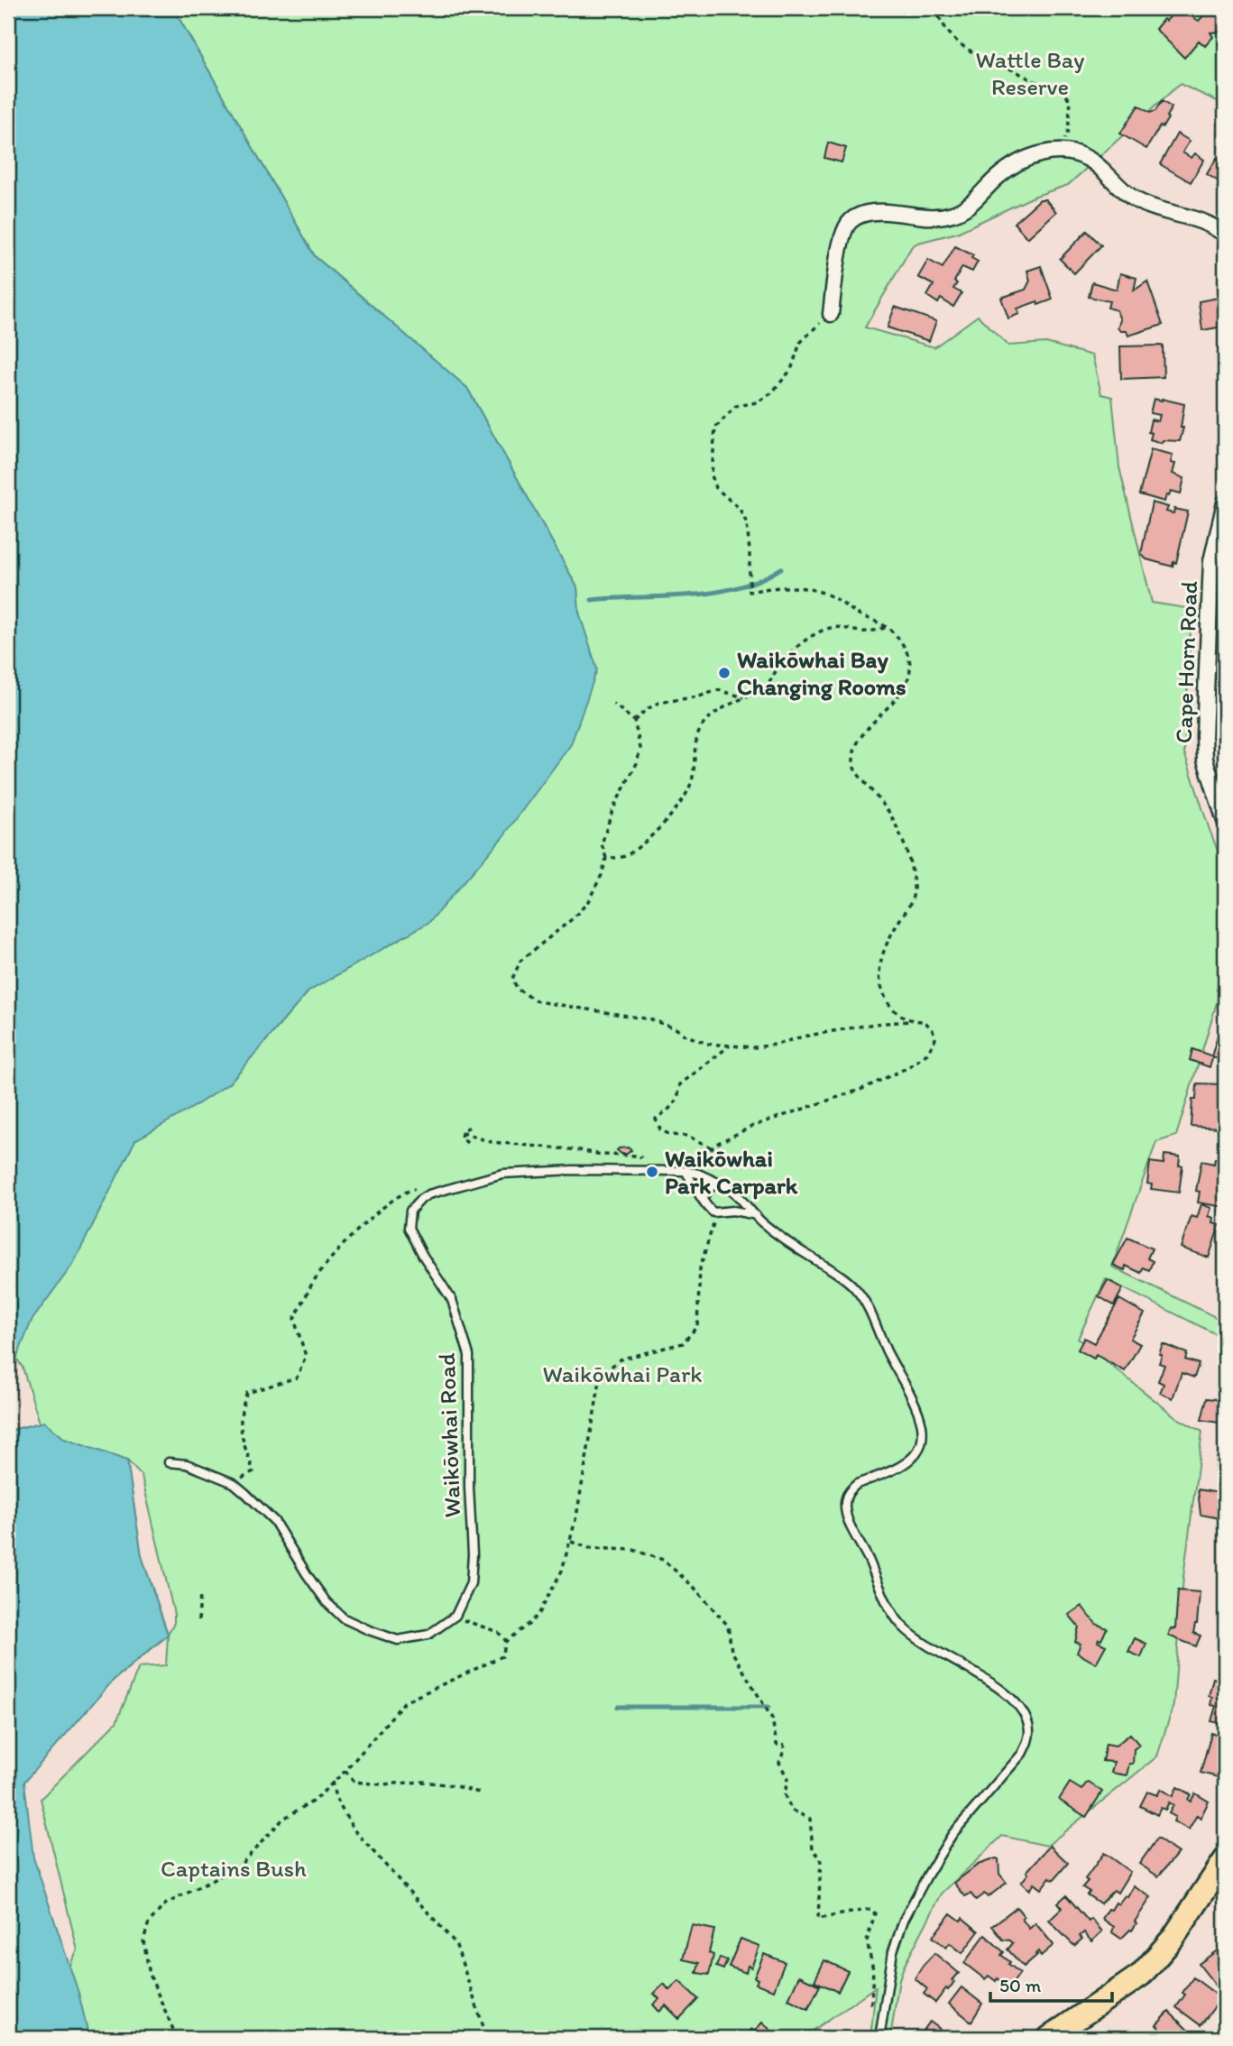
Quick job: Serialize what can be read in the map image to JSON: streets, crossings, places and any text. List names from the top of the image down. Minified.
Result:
{"streets":{"street":["Cape Horn Road"],"lane":["Waikōwhai Road"]},"parks":["Wattle Bay Reserve","Waikōwhai Park","Captains Bush"],"places":["Waikōwhai Bay Changing Rooms","Waikōwhai Park Carpark"],"scale_bar":"50 m"}
